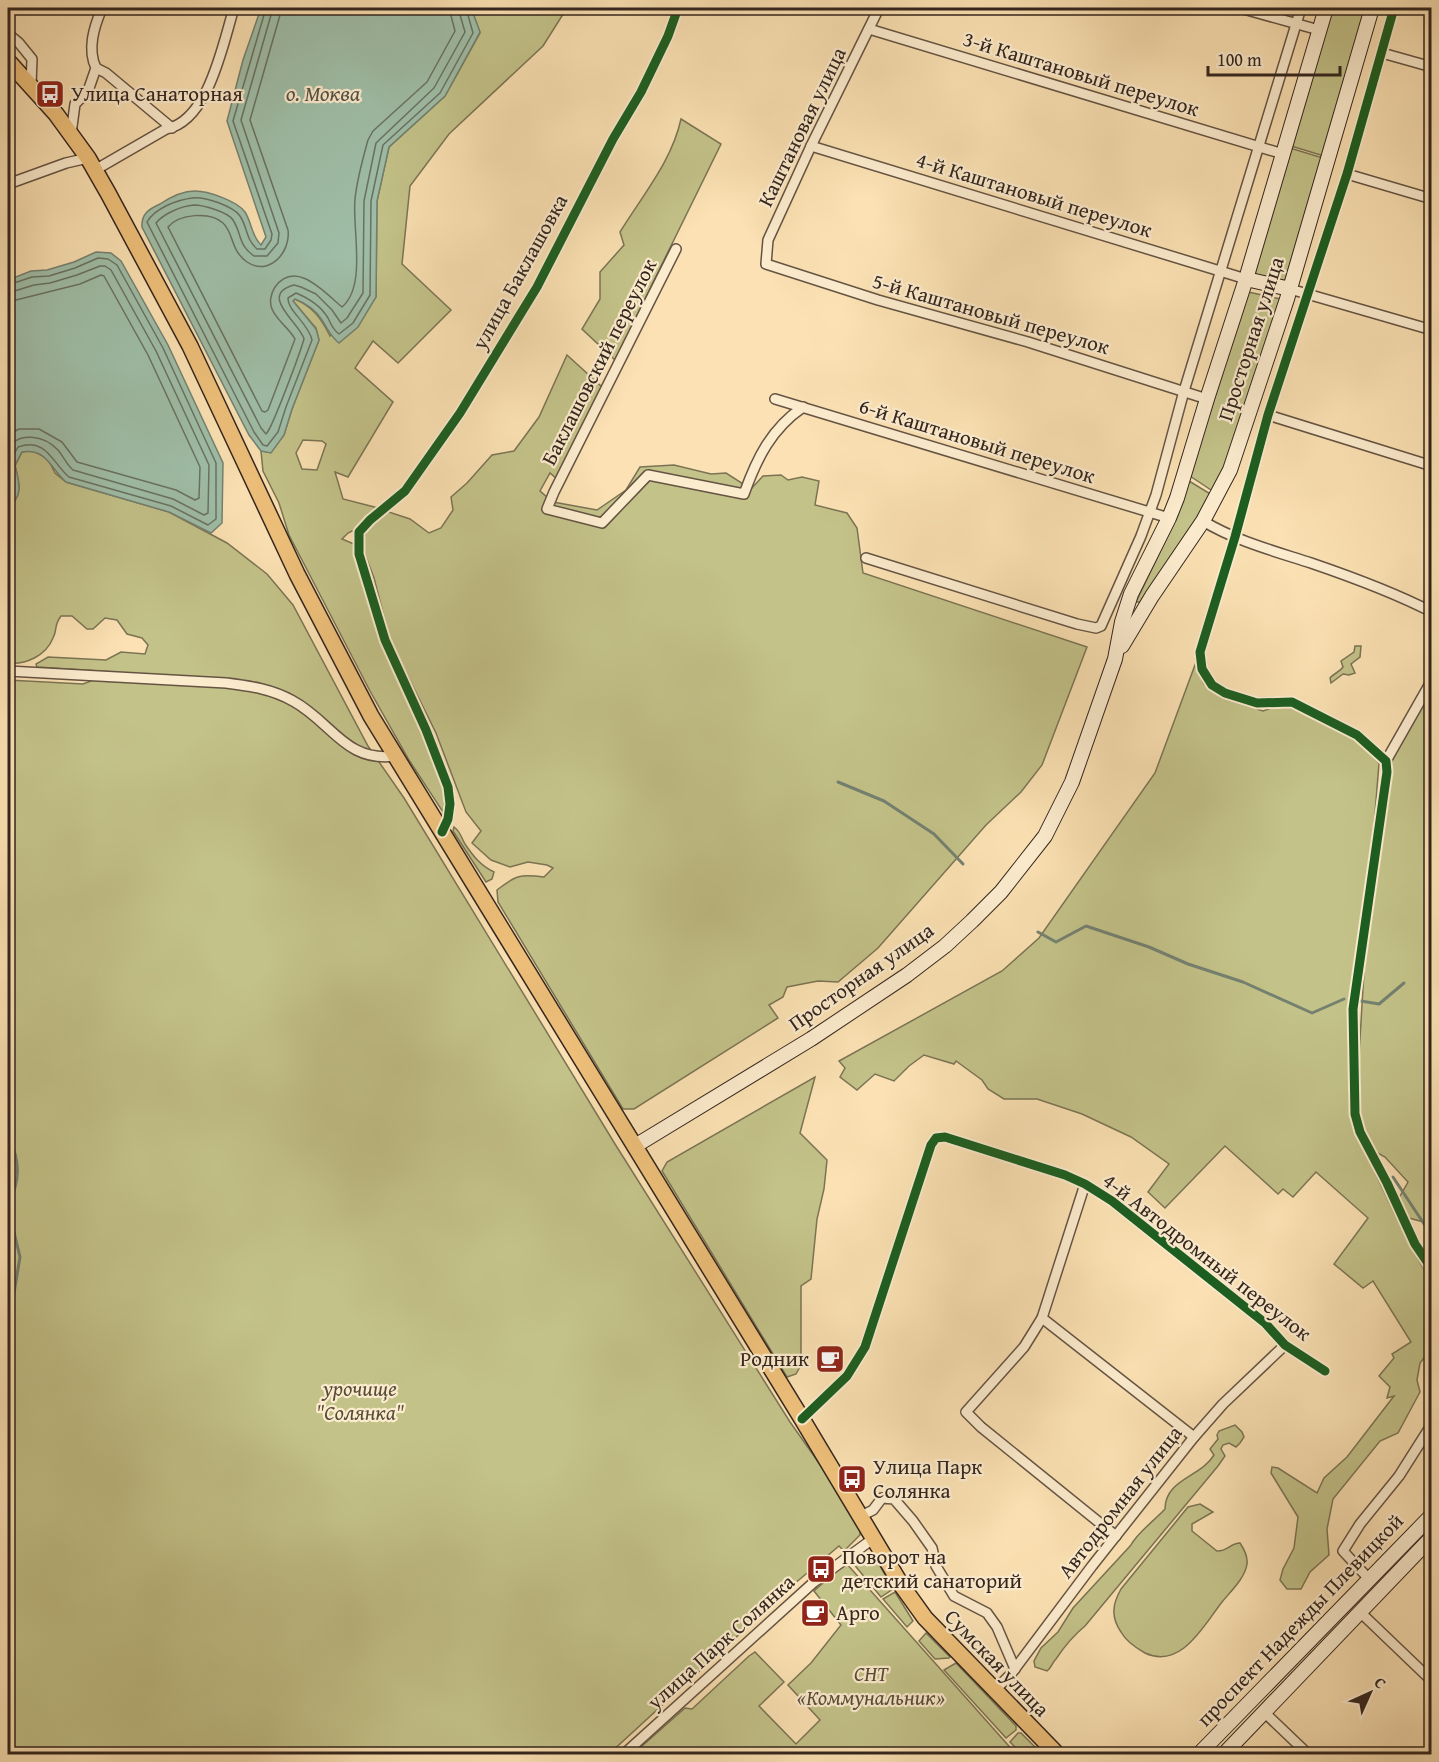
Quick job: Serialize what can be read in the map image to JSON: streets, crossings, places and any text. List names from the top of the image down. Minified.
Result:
{"streets":{"main road":["Просторная улица","проспект Надежды Плевицкой","Сумская улица"],"street":["3-й Каштановый переулок","Каштановая улица","4-й Каштановый переулок","улица Баклашовка","5-й Каштановый переулок","Баклашовский переулок","6-й Каштановый переулок","4-й Автодромный переулок","Автодромная улица","улица Парк Солянка"]},"crossings":[["3-й Каштановый переулок","Каштановая улица"],["3-й Каштановый переулок","Просторная улица"],["Каштановая улица","4-й Каштановый переулок"],["Каштановая улица","5-й Каштановый переулок"],["4-й Каштановый переулок","Просторная улица"],["улица Баклашовка","Сумская улица"],["5-й Каштановый переулок","Просторная улица"],["Просторная улица","6-й Каштановый переулок"],["Просторная улица","Сумская улица"],["Баклашовский переулок","6-й Каштановый переулок"],["4-й Автодромный переулок","Автодромная улица"],["4-й Автодромный переулок","Сумская улица"],["Автодромная улица","Сумская улица"],["улица Парк Солянка","Сумская улица"]],"water":["о. Моква"],"parks":["урочище \"Солянка\"","СНТ «Коммунальник»"],"places":{"bus stop":["Улица Санаторная","Улица Парк Солянка","Поворот на детский санаторий"],"cafe":["Родник","Арго"]},"scale_bar":"100 m","north":"top right"}
